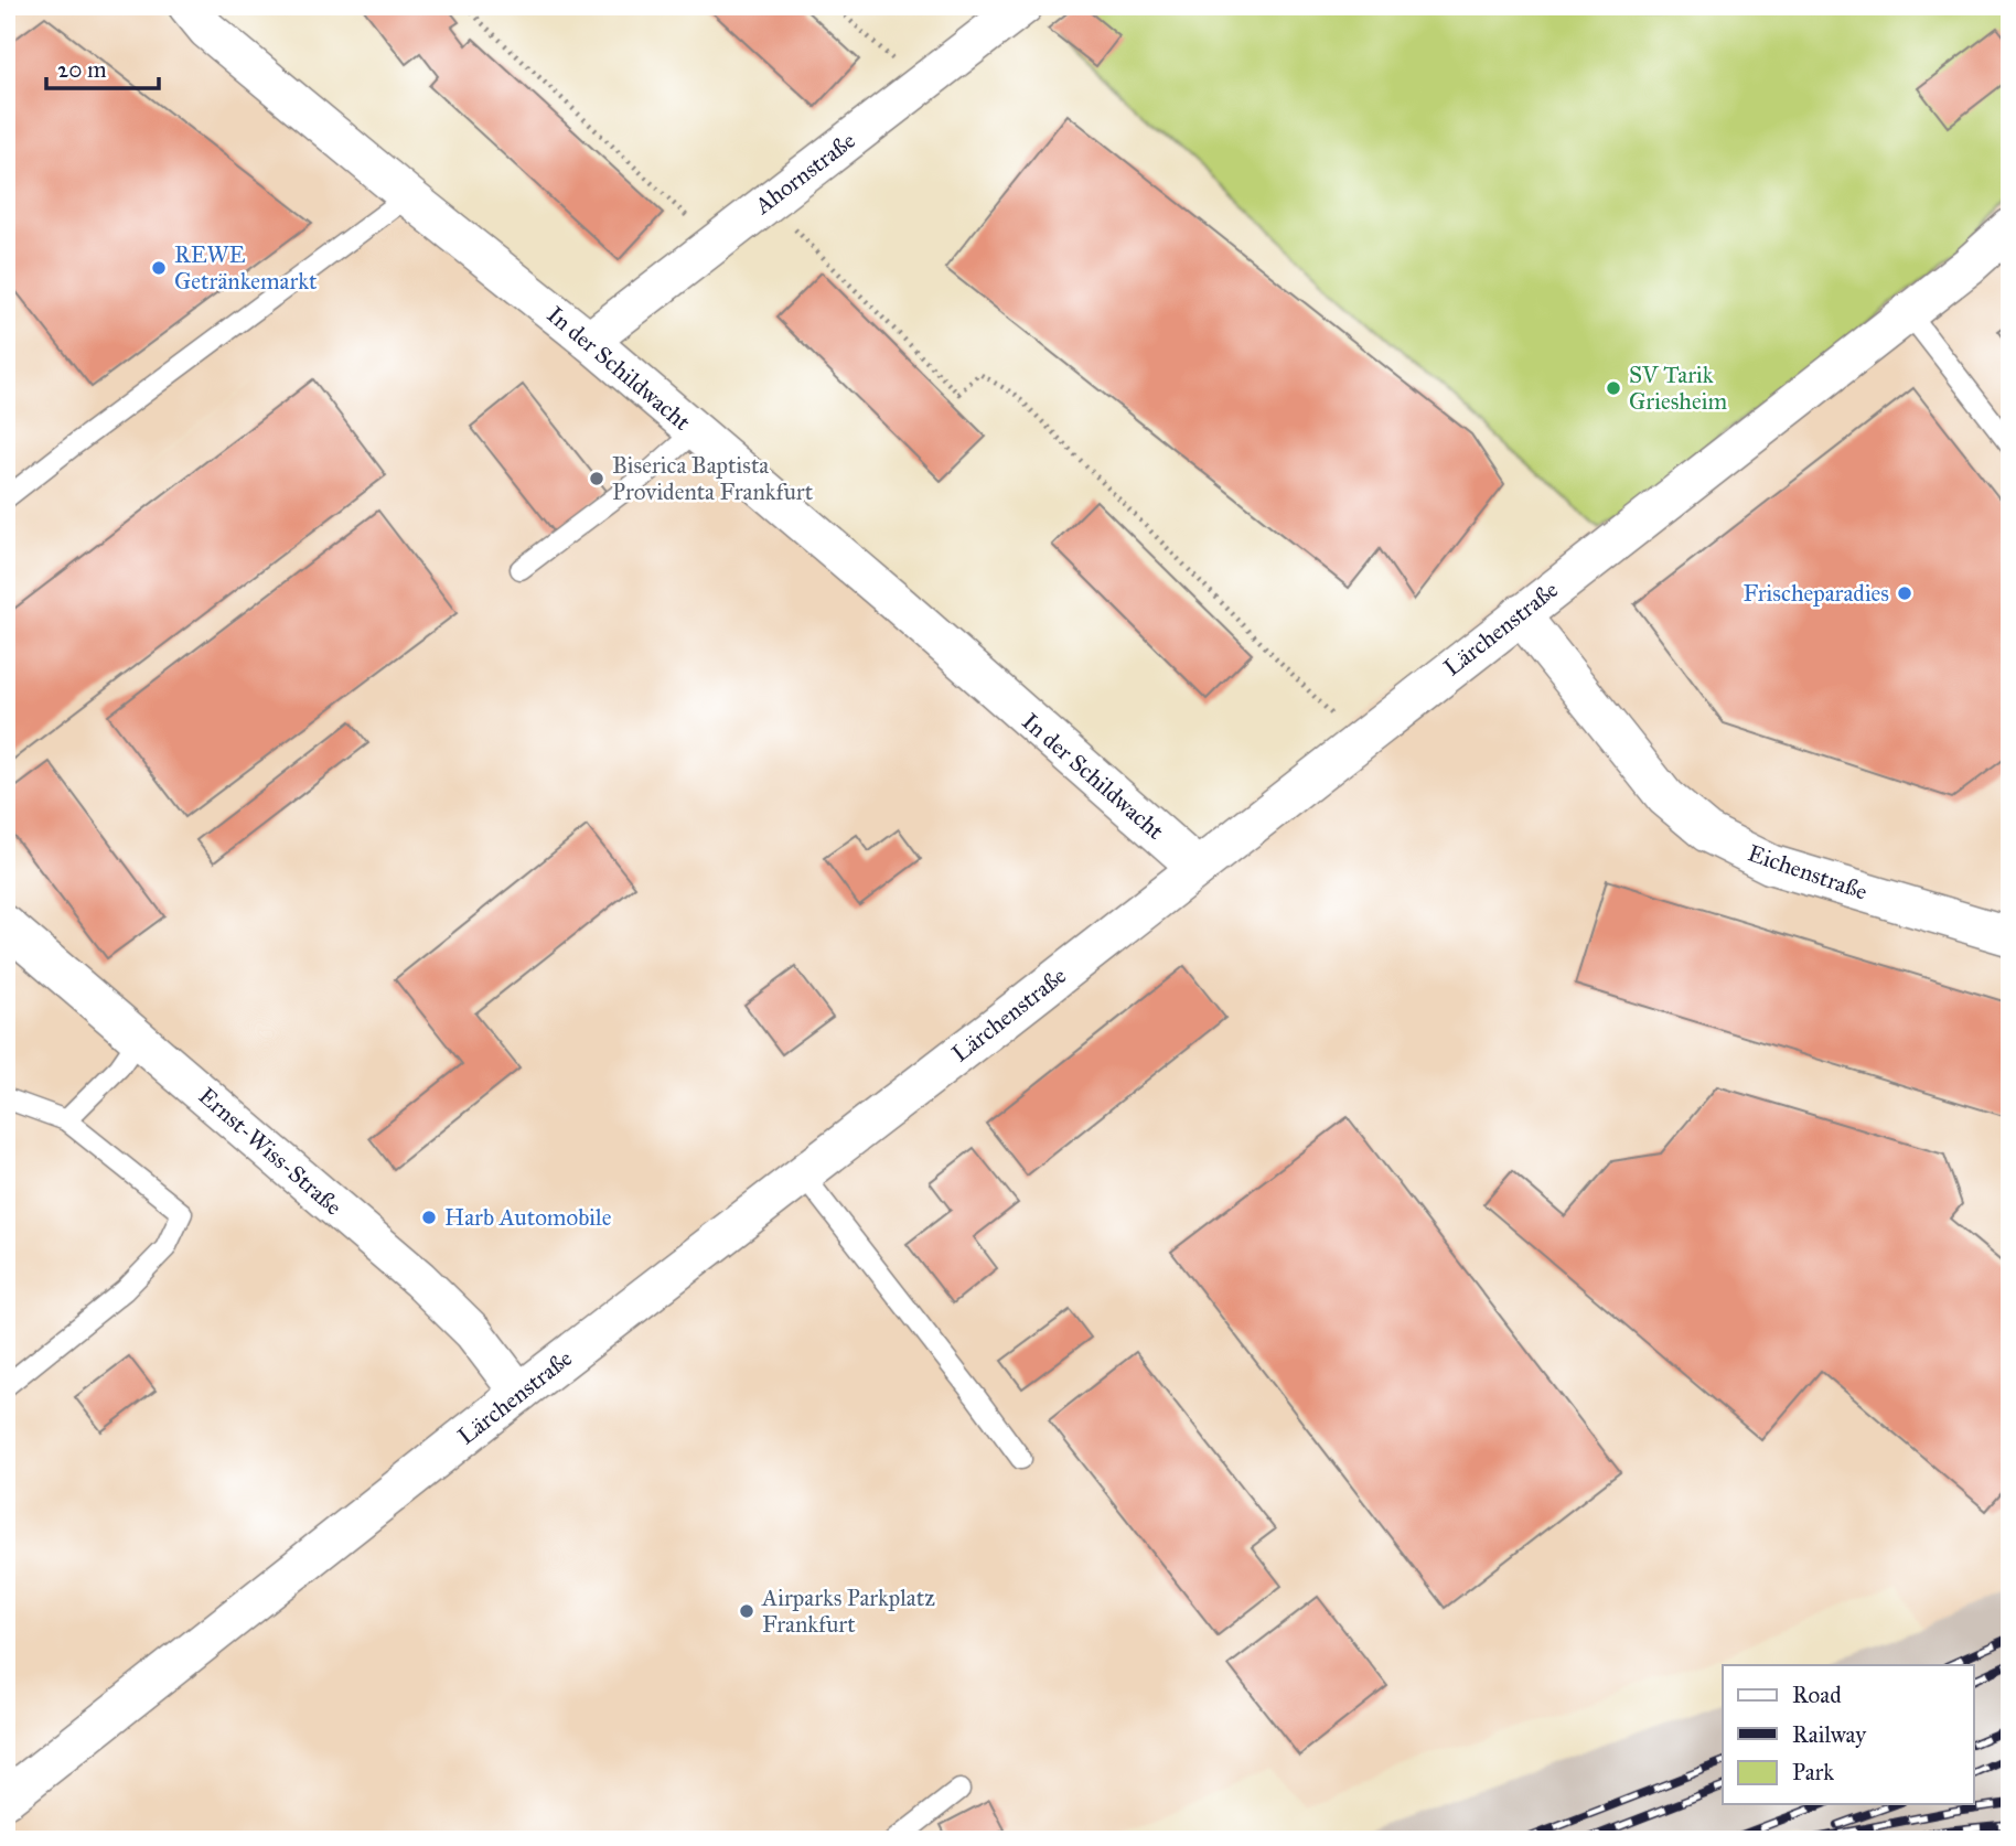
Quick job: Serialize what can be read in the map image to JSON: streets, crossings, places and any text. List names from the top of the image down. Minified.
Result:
{"streets":{"street":["Ahornstraße","In der Schildwacht","Lärchenstraße","Eichenstraße","Ernst-Wiss-Straße"]},"crossings":[["Ahornstraße","In der Schildwacht"],["In der Schildwacht","Lärchenstraße"],["Lärchenstraße","Eichenstraße"],["Lärchenstraße","Ernst-Wiss-Straße"]],"places":["REWE Getränkemarkt","SV Tarik Griesheim","Biserica Baptista Providenta Frankfurt","Frischeparadies","Harb Automobile","Airparks Parkplatz Frankfurt"],"legend":["Road","Railway","Park"],"scale_bar":"20 m"}
